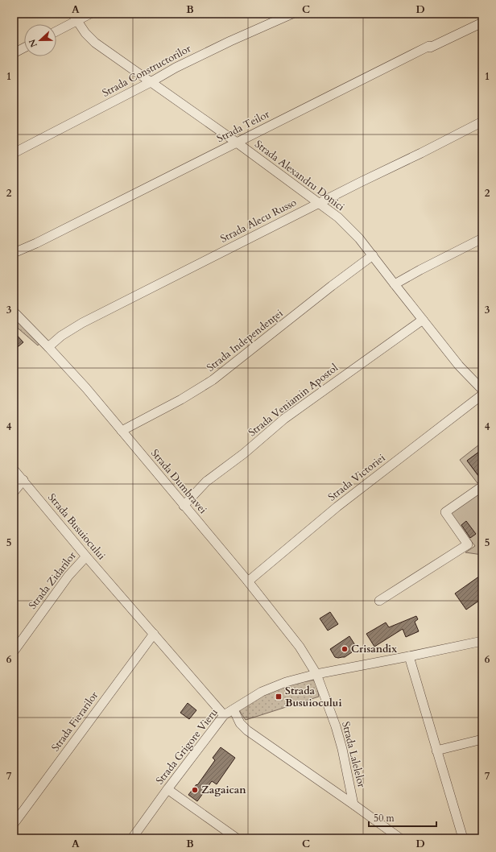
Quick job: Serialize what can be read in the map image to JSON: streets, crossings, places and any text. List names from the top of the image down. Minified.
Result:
{"streets":{"street":["Strada Constructorilor","Strada Teilor","Strada Alexandru Donici","Strada Alecu Russo","Strada Independenţei","Strada Veniamin Apostol","Strada Victoriei","Strada Dumbravei","Strada Busuiocului","Strada Zidarilor","Strada Fierarilor","Strada Grigore Vieru","Strada Lalelelor"]},"crossings":[["Strada Constructorilor","Strada Alexandru Donici"],["Strada Teilor","Strada Alexandru Donici"],["Strada Alexandru Donici","Strada Alecu Russo"],["Strada Alexandru Donici","Strada Independenţei"],["Strada Alexandru Donici","Strada Veniamin Apostol"],["Strada Alecu Russo","Strada Dumbravei"],["Strada Independenţei","Strada Dumbravei"],["Strada Veniamin Apostol","Strada Dumbravei"],["Strada Victoriei","Strada Dumbravei"],["Strada Dumbravei","Strada Grigore Vieru"],["Strada Dumbravei","Strada Lalelelor"],["Strada Busuiocului","Strada Zidarilor"],["Strada Busuiocului","Strada Fierarilor"],["Strada Busuiocului","Strada Grigore Vieru"],["Strada Grigore Vieru","Strada Lalelelor"]],"places":{"other":["Crisandix","Zagaican"],"transit":["Strada Busuiocului"]},"scale_bar":"50 m","north":"left","grid":{"columns":["A","B","C","D"],"rows":["1","2","3","4","5","6","7"]}}
